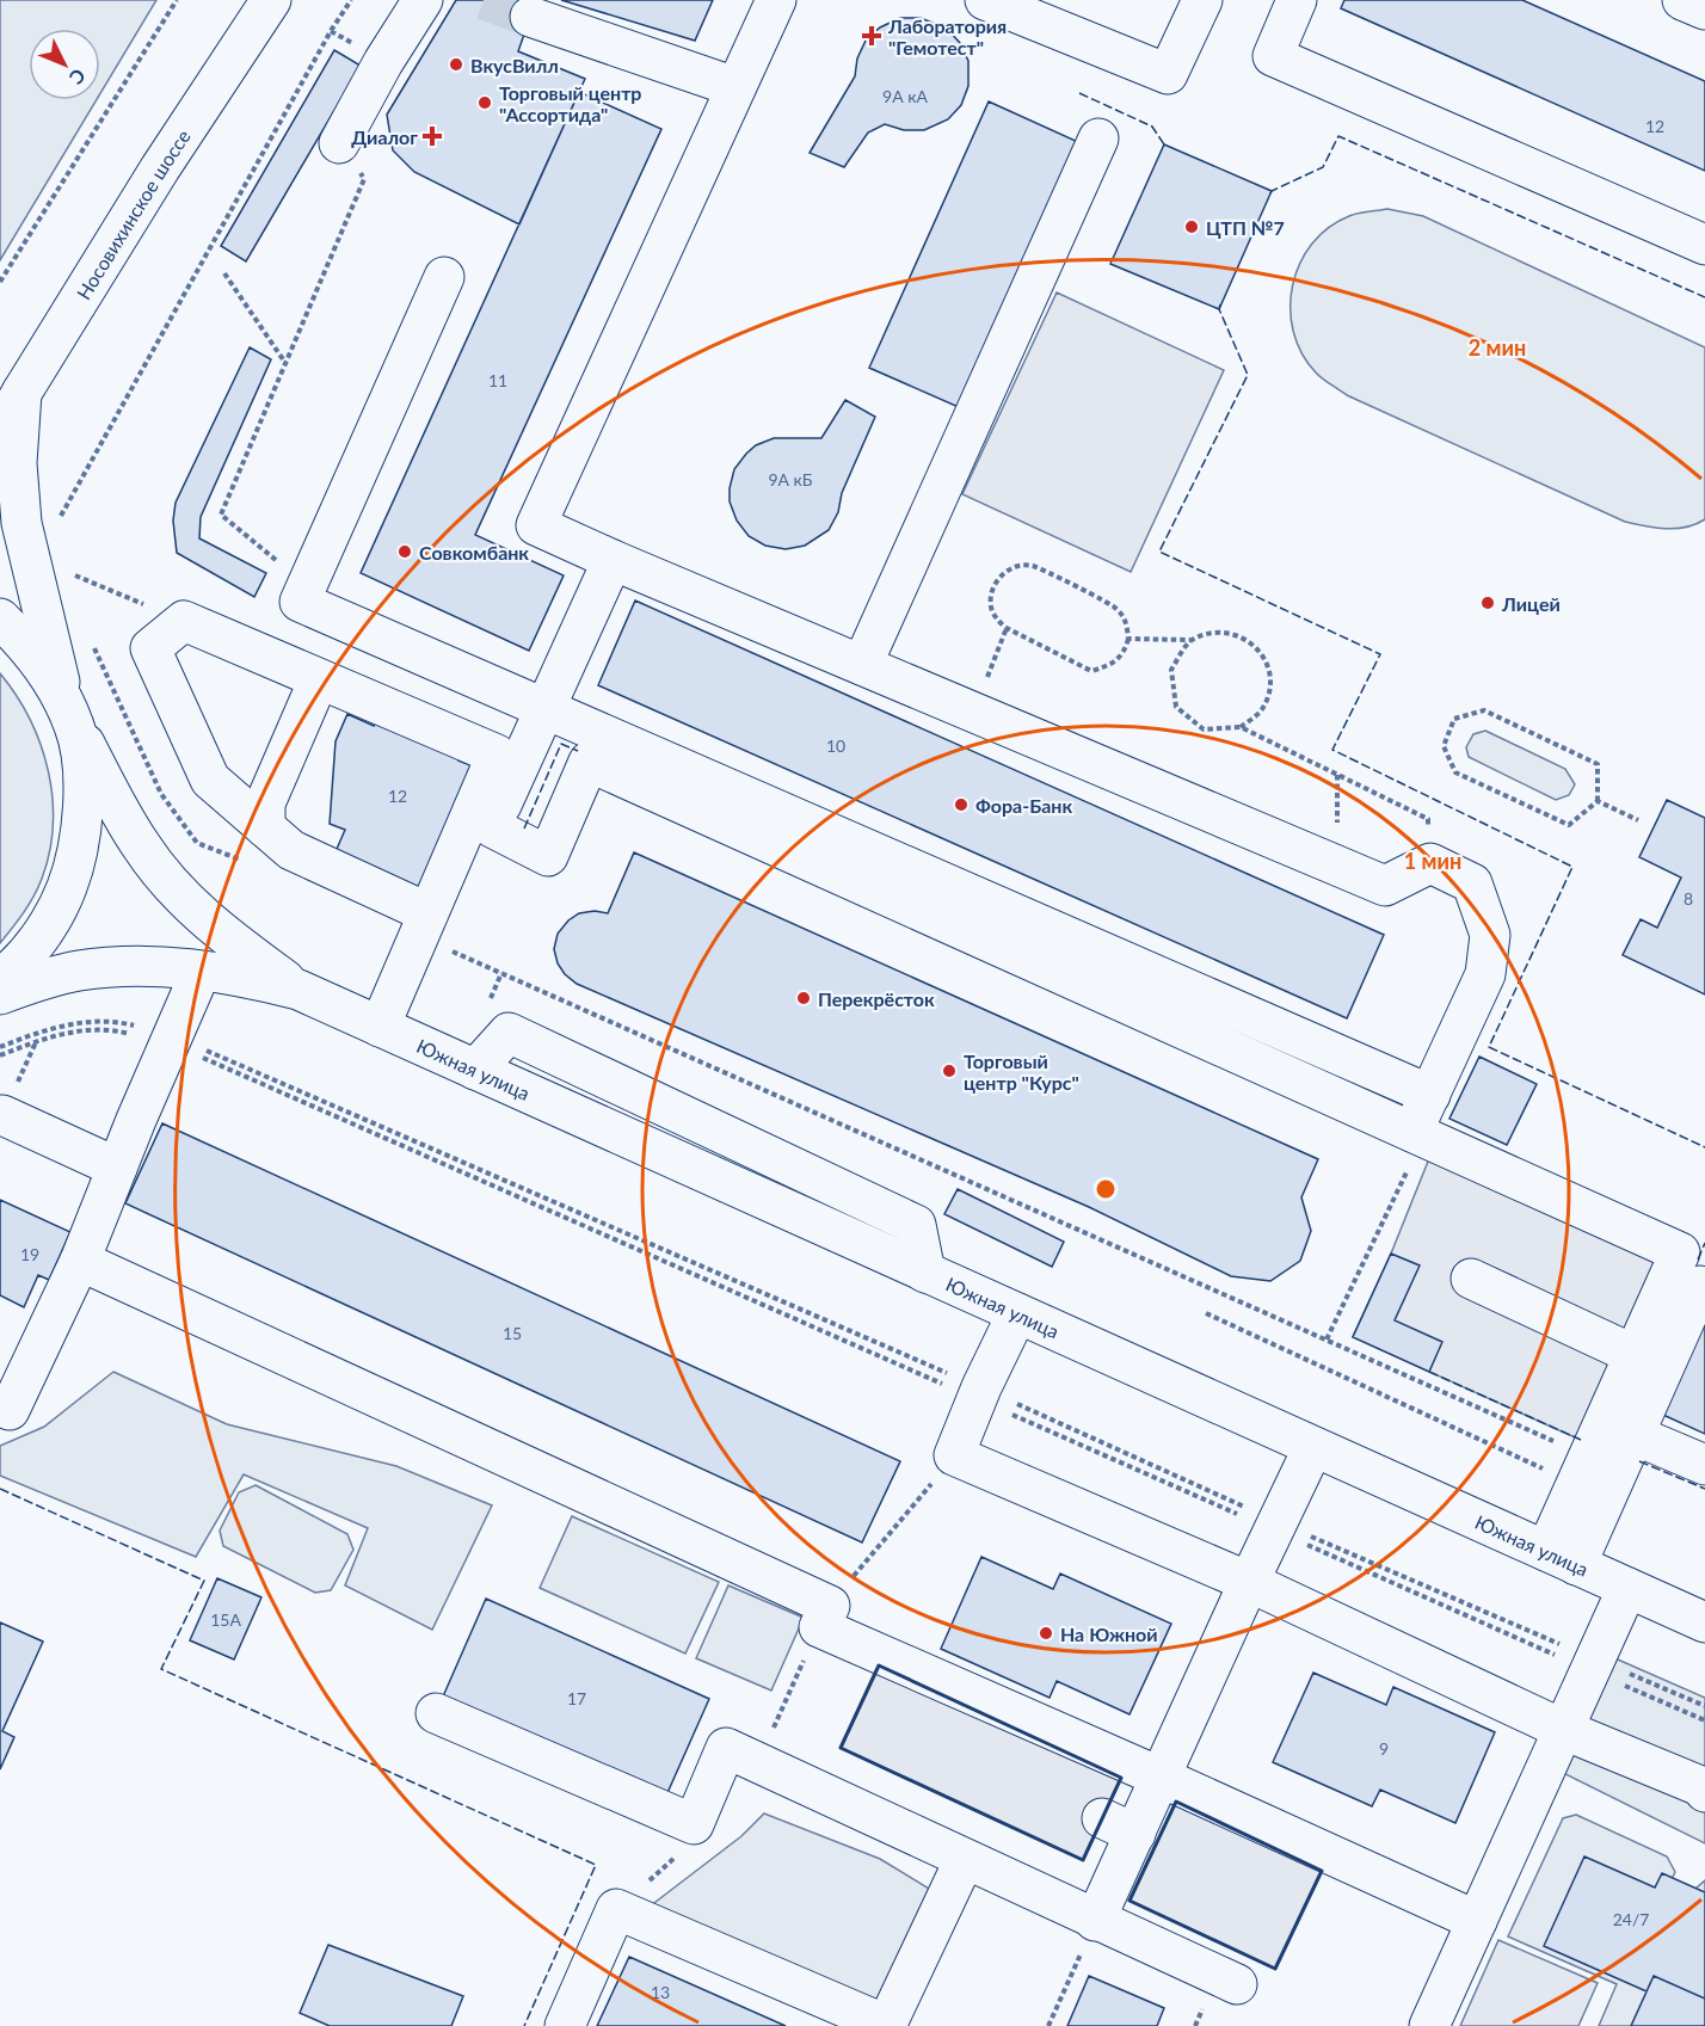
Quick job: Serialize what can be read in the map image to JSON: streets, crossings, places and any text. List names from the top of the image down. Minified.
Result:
{"streets":{"street":["Носовихинское шоссе","Южная улица"]},"places":{"health":["Лаборатория \"Гемотест\"","Диалог"],"other":["ВкусВилл","Торговый центр \"Ассортида\"","ЦТП №7","Совкомбанк","Лицей","Фора-Банк","Перекрёсток","Торговый центр \"Курс\"","На Южной"]},"house_numbers":["9А кА","12","11","9А кБ","10","12","8","19","15","15A","17","9","24/7","13"],"north":"bottom right","rings":["2 мин","1 мин"]}
